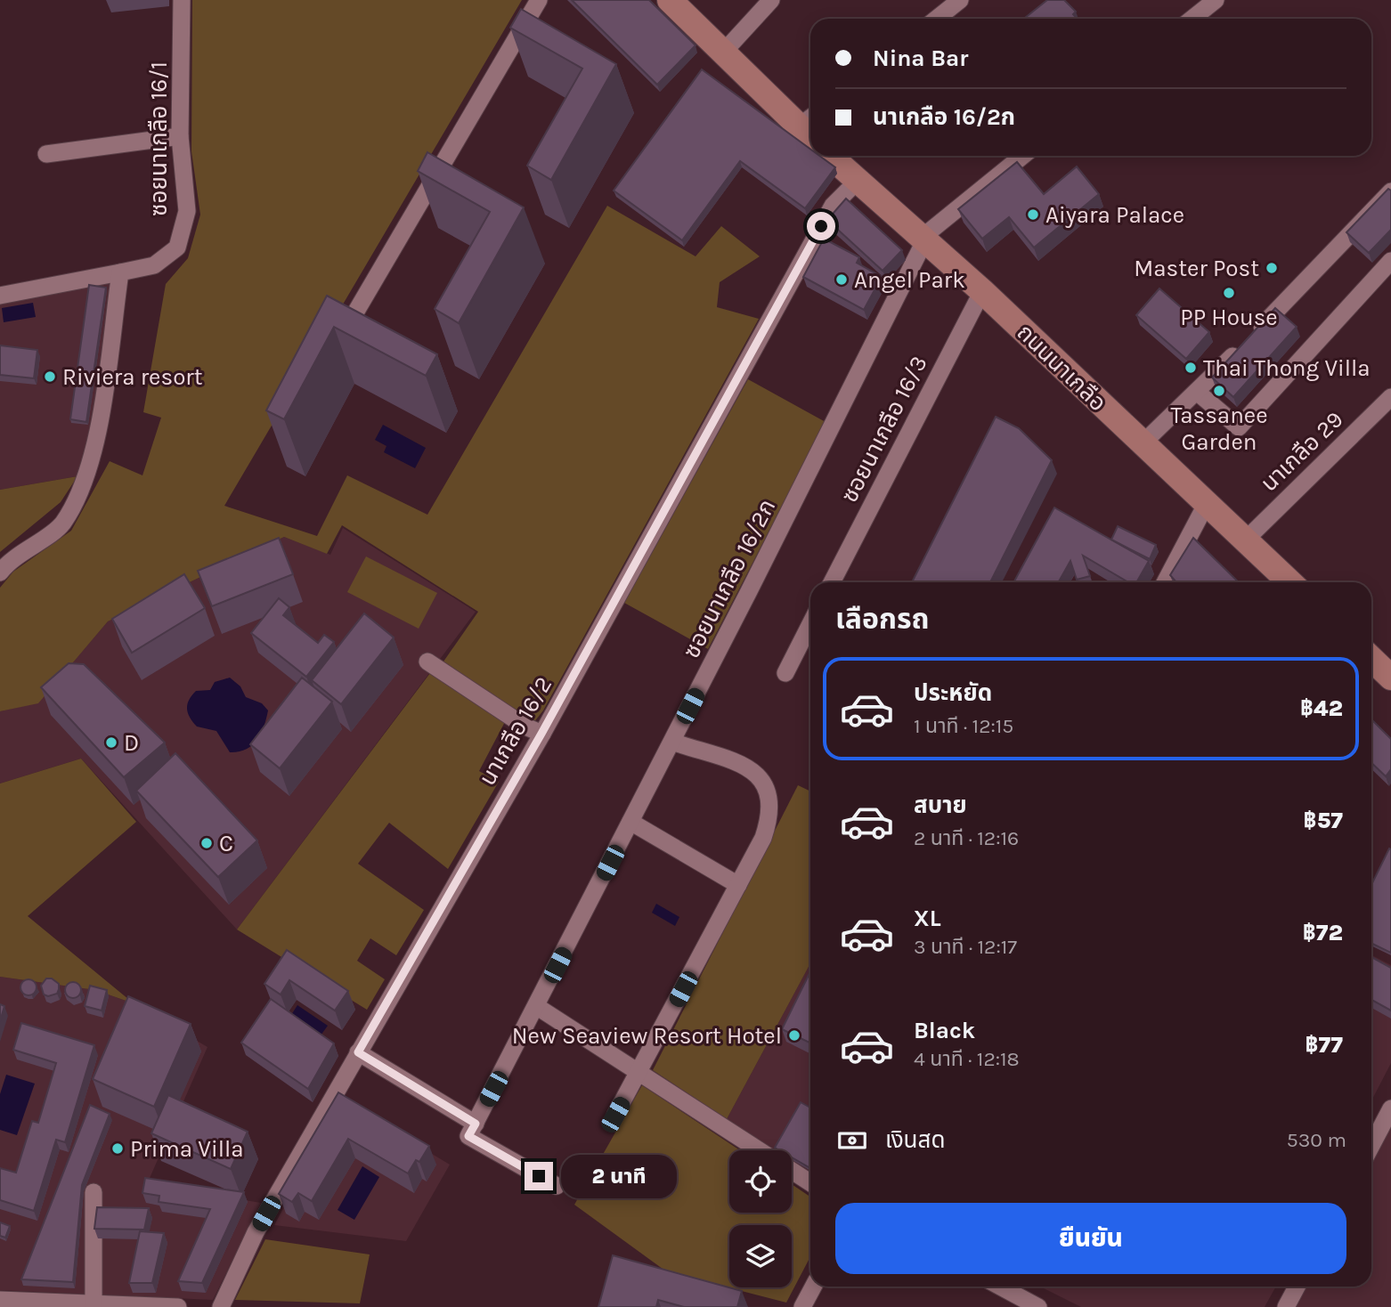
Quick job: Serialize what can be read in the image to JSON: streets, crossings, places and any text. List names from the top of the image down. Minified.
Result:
{"streets":{"street":["ซอยนาเกลือ 16/1","ถนนนาเกลือ","ซอยนาเกลือ 16/3","นาเกลือ 29","ซอยนาเกลือ 16/2ก","นาเกลือ 16/2"]},"crossings":[["ถนนนาเกลือ","ซอยนาเกลือ 16/3"],["ถนนนาเกลือ","นาเกลือ 29"],["ถนนนาเกลือ","ซอยนาเกลือ 16/2ก"],["ถนนนาเกลือ","นาเกลือ 16/2"]],"places":["Aiyara Palace","Master Post","Angel Park","PP House","Thai Thong Villa","Riviera resort","Tassanee Garden","D","C","New Seaview Resort Hotel","Prima Villa"],"page":{"banner":["Nina Bar","นาเกลือ 16/2ก"],"heading":"เลือกรถ","list":[{"name":"ประหยัด","note":"1 นาที · 12:15","value":"฿42"},{"name":"สบาย","note":"2 นาที · 12:16","value":"฿57"},{"name":"XL","note":"3 นาที · 12:17","value":"฿72"},{"name":"Black","note":"4 นาที · 12:18","value":"฿77"}],"pay":["เงินสด","530 m"],"bubble":"2 นาที","buttons":"ยืนยัน"}}
